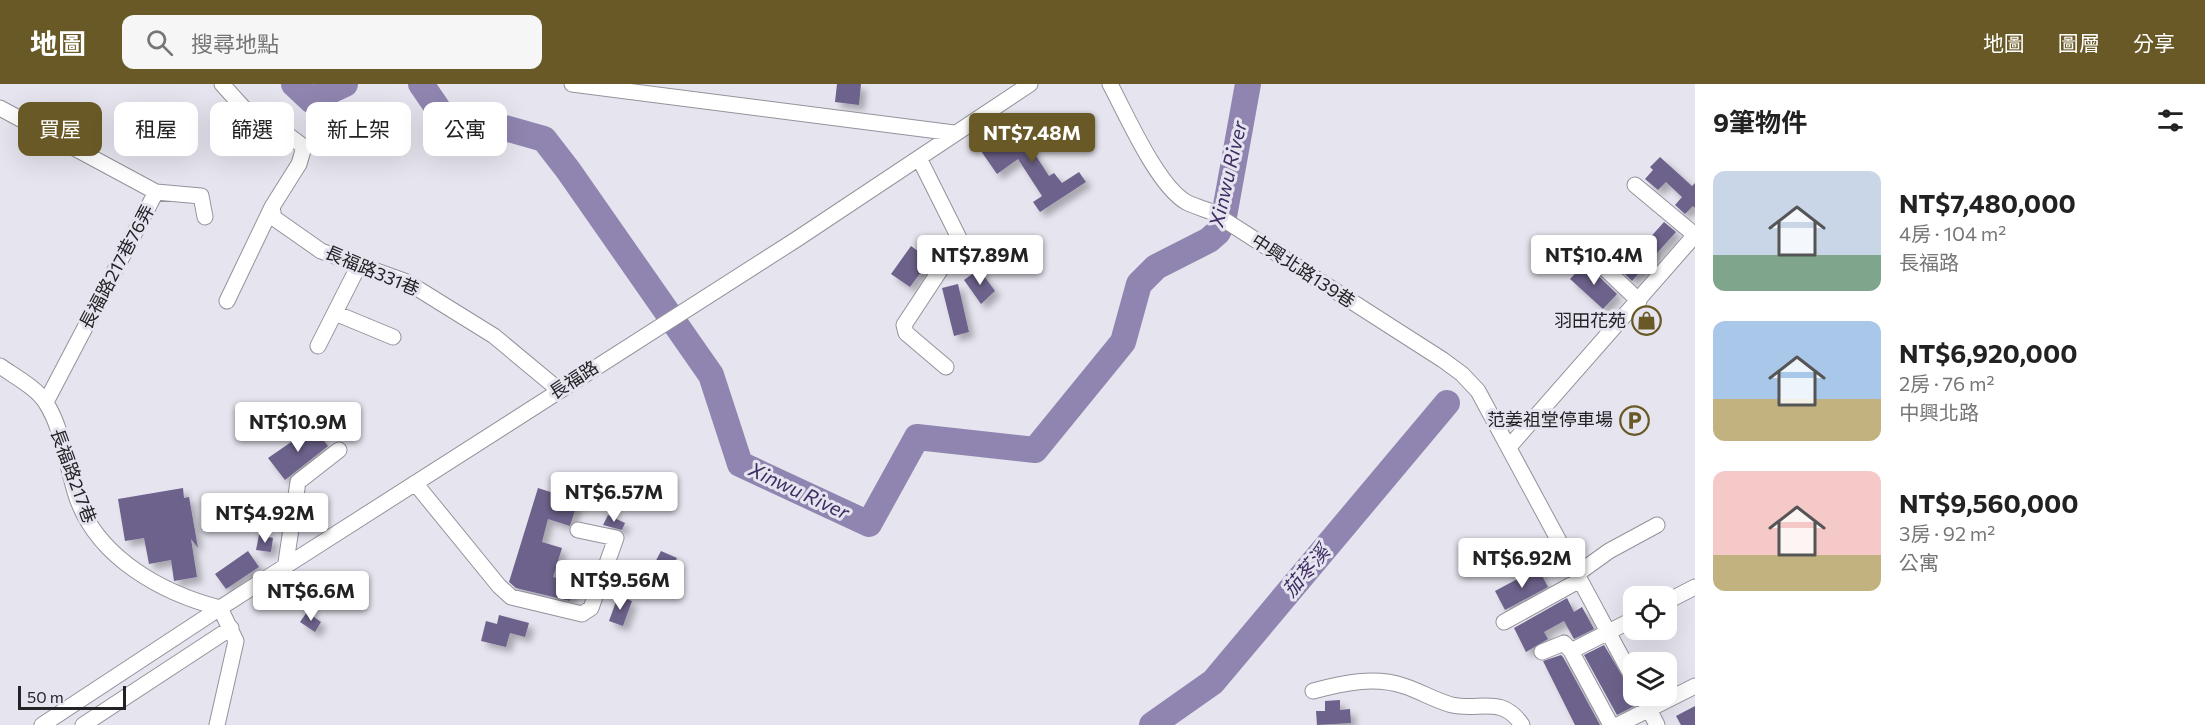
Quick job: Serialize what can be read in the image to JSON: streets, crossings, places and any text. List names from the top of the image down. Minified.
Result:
{"streets":{"street":["長福路217巷76弄","長福路331巷","中興北路139巷","長福路","長福路217巷"]},"crossings":[["長福路217巷76弄","長福路217巷"],["長福路331巷","長福路"],["長福路","長福路217巷"]],"water":["Xinwu River","茄苳溪"],"places":{"shop":["羽田花苑"],"parking":["范姜祖堂停車場"]},"scale_bar":"50 m","page":{"header":"地圖","search":"搜尋地點","nav":["地圖","圖層","分享"],"heading":"9筆物件","chip":["買屋","租屋","篩選","新上架","公寓"],"price":["NT$7.48M","NT$7.89M","NT$10.4M","NT$10.9M","NT$6.57M","NT$4.92M","NT$6.92M","NT$9.56M","NT$6.6M"],"list":[{"name":"NT$7,480,000","note":"4房 · 104 m² · 長福路"},{"name":"NT$6,920,000","note":"2房 · 76 m² · 中興北路"},{"name":"NT$9,560,000","note":"3房 · 92 m² · 公寓"}],"scale":"50 m"}}
